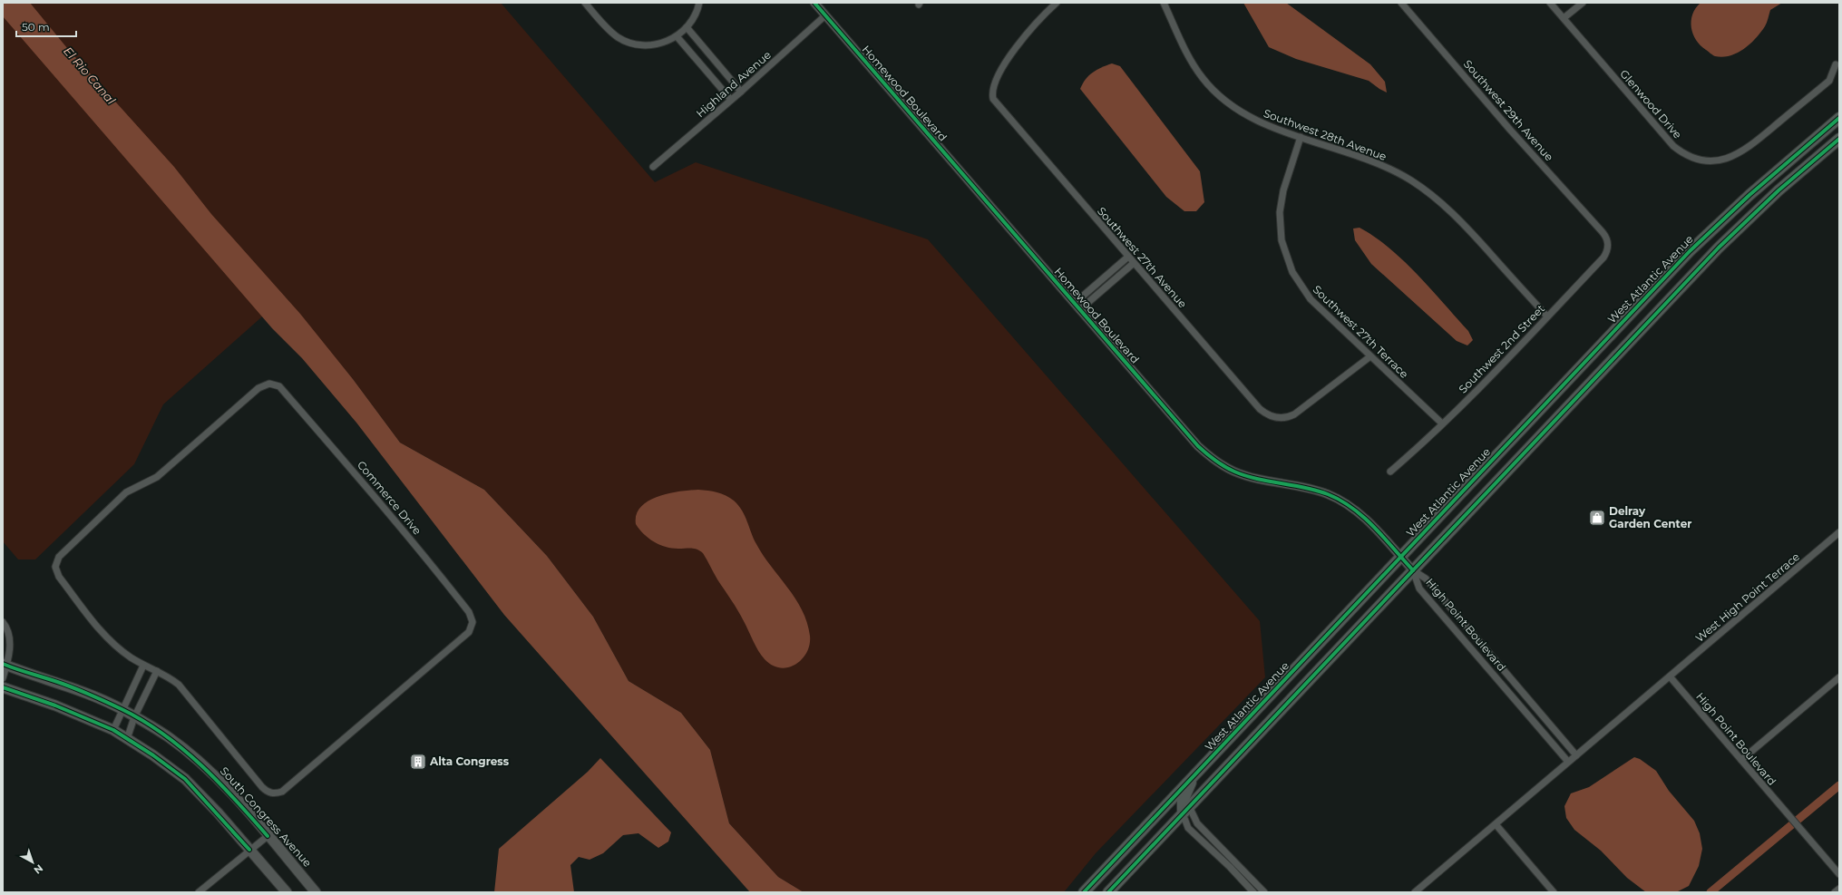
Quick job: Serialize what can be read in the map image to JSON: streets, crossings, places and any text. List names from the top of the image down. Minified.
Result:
{"streets":{"main road":["West Atlantic Avenue","South Congress Avenue"],"street":["Highland Avenue","Homewood Boulevard","Glenwood Drive","Southwest 29th Avenue","Southwest 28th Avenue","Southwest 27th Avenue","Southwest 27th Terrace","Southwest 2nd Street","Commerce Drive","West High Point Terrace","High Point Boulevard"]},"crossings":[["Highland Avenue","Homewood Boulevard"],["Homewood Boulevard","West Atlantic Avenue"],["Homewood Boulevard","High Point Boulevard"],["Southwest 29th Avenue","Southwest 2nd Street"],["Southwest 28th Avenue","Southwest 27th Terrace"],["Southwest 28th Avenue","Southwest 2nd Street"],["Southwest 27th Avenue","Southwest 27th Terrace"],["Southwest 27th Terrace","Southwest 2nd Street"],["West High Point Terrace","High Point Boulevard"]],"water":["El Rio Canal"],"places":{"shop":["Delray Garden Center"],"building":["Alta Congress"]},"scale_bar":"50 m","north":"bottom right"}
